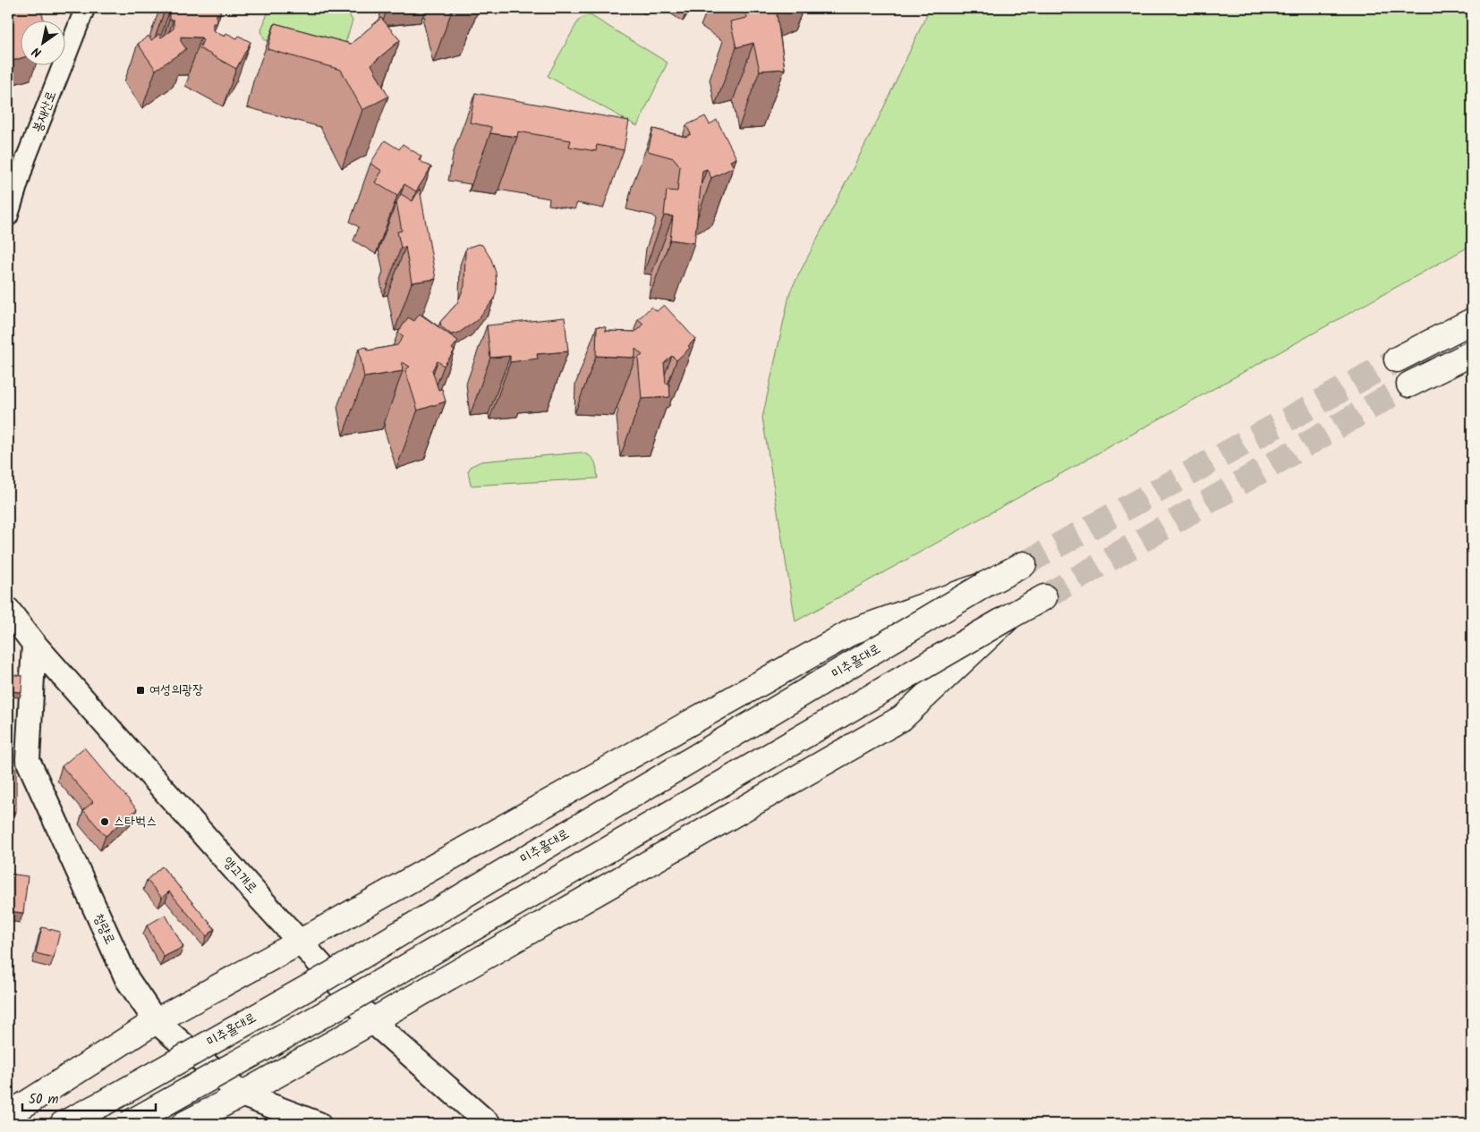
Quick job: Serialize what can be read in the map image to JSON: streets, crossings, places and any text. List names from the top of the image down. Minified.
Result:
{"streets":{"main road":["미추홀대로"],"street":["봉재산로","앵고개로","청량로"]},"crossings":[["앵고개로","청량로"]],"places":{"transit":["여성의광장"],"other":["스타벅스"]},"scale_bar":"50 m","north":"bottom left"}
